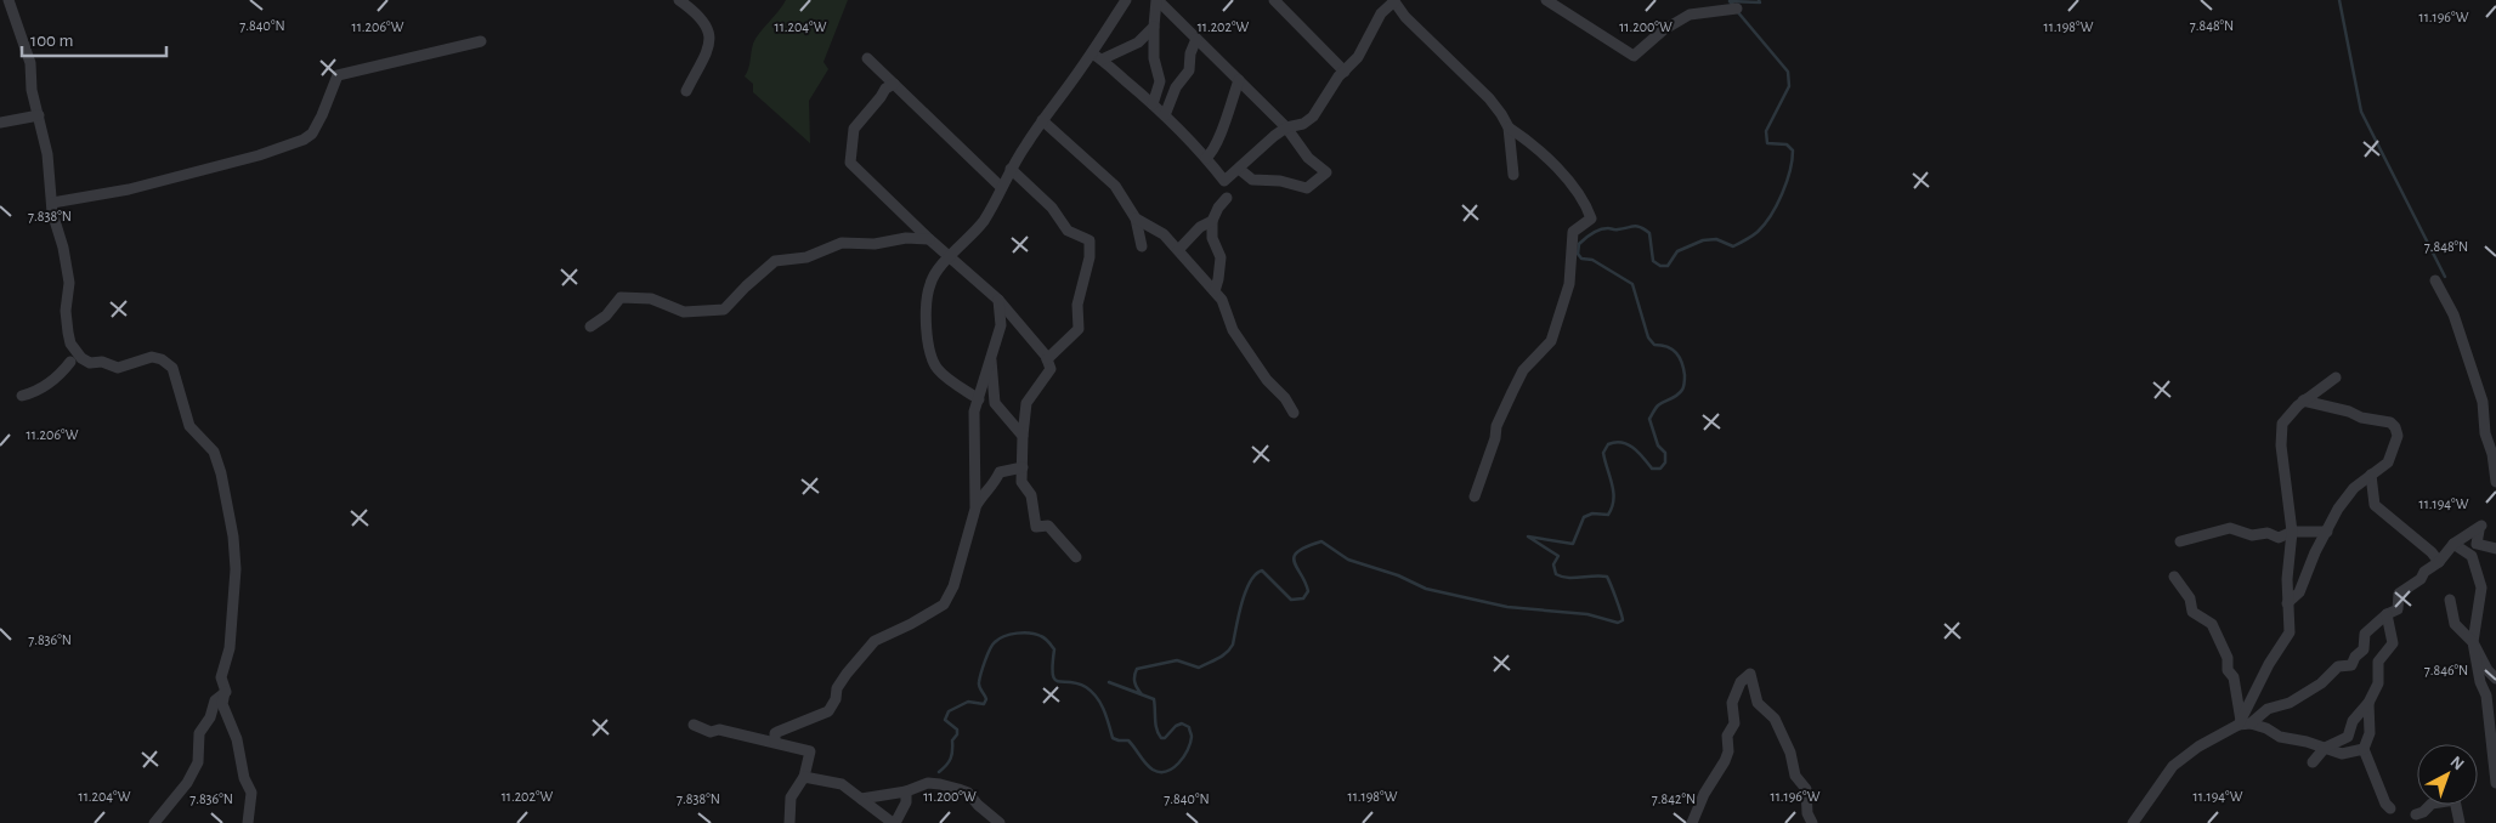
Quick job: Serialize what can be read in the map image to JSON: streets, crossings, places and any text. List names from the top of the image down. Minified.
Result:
{"scale_bar":"100 m","north":"top right","coordinates":["11.196°W","7.840°N","7.848°N","11.206°W","11.200°W","11.198°W","11.204°W","11.202°W","7.838°N","11.194°W","7.836°N","7.846°N","7.842°N"]}
